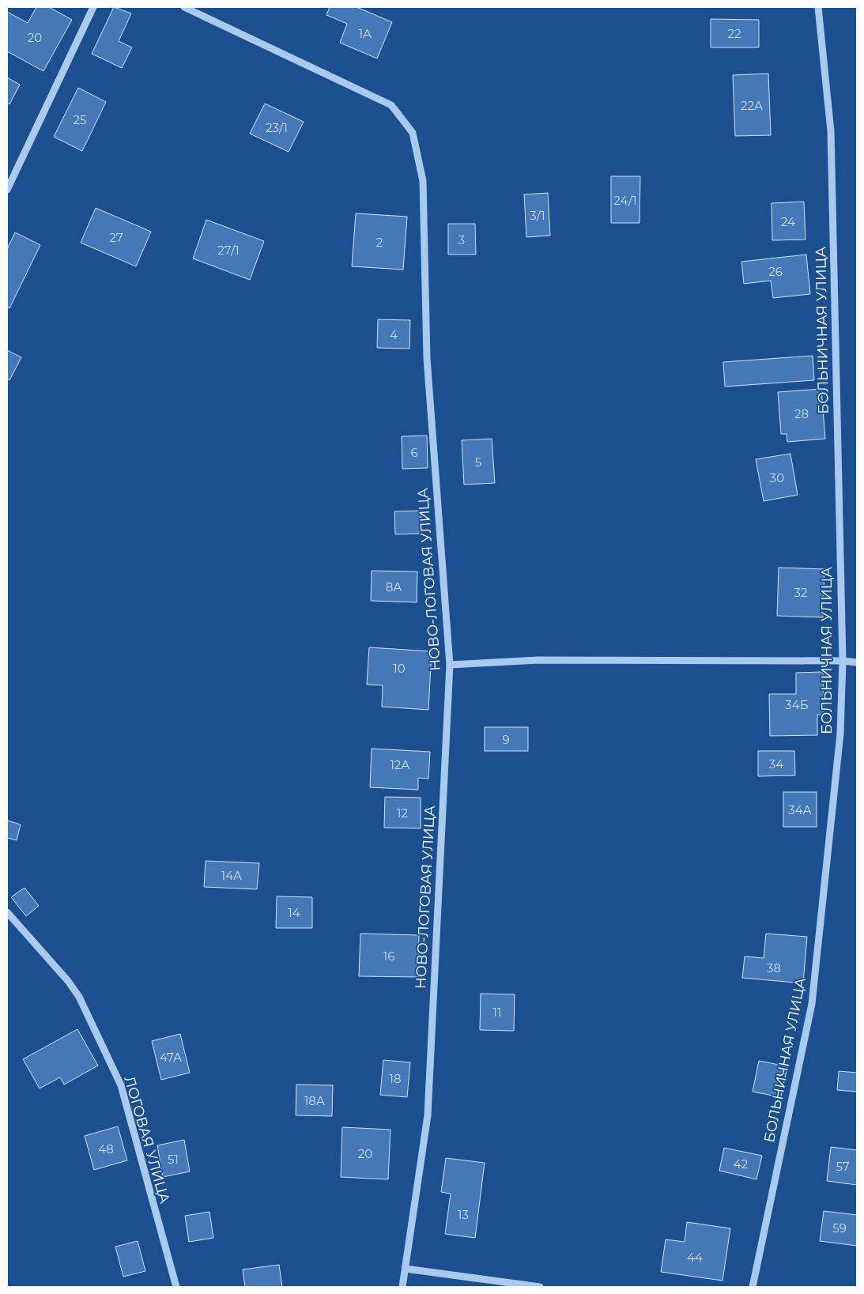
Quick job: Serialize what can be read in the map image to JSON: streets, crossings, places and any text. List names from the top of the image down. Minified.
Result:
{"streets":{"street":["БОЛЬНИЧНАЯ УЛИЦА","НОВО-ЛОГОВАЯ УЛИЦА","ЛОГОВАЯ УЛИЦА"]},"house_numbers":["1А","22","20","22А","25","23/1","24/1","3/1","24","27","3","2","27/1","26","4","28","6","5","30","8А","32","10","34Б","9","34","12А","34А","12","14А","14","16","38","11","47А","18","18А","48","20","51","42","57","13","59","44"]}
